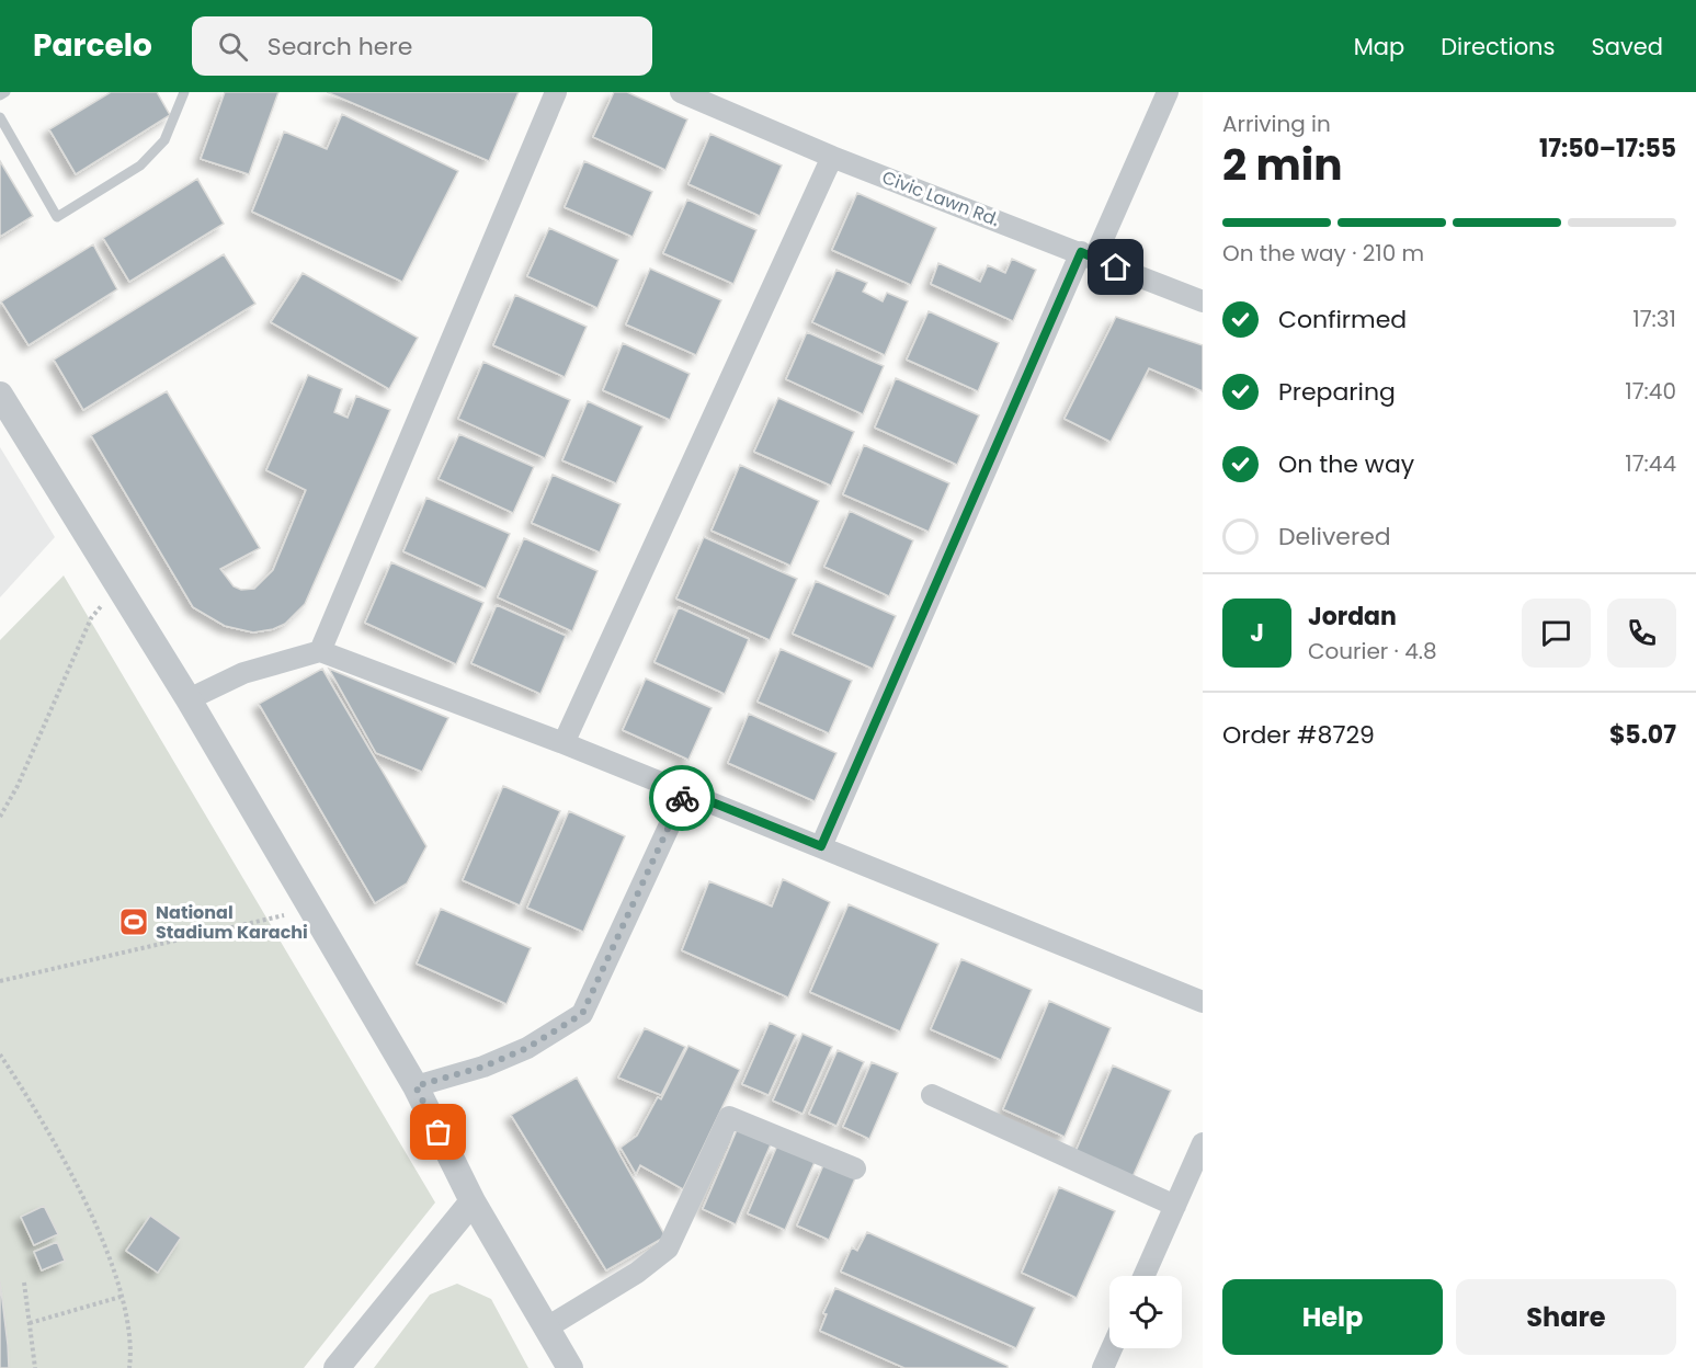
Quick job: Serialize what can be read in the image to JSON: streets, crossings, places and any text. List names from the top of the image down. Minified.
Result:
{"streets":{"street":["Civic Lawn Rd."]},"places":{"sports":["National Stadium Karachi"]},"page":{"header":"Parcelo","search":"Search here","nav":["Map","Directions","Saved"],"heading":["2 min","Arriving in","17:50–17:55"],"panel":["Jordan","Courier · 4.8","Order #8729","$5.07"],"bar":"On the way · 210 m","list":[["Confirmed","17:31"],["Preparing","17:40"],["On the way","17:44"],"Delivered"],"round":"J","buttons":["Help","Share"]}}
